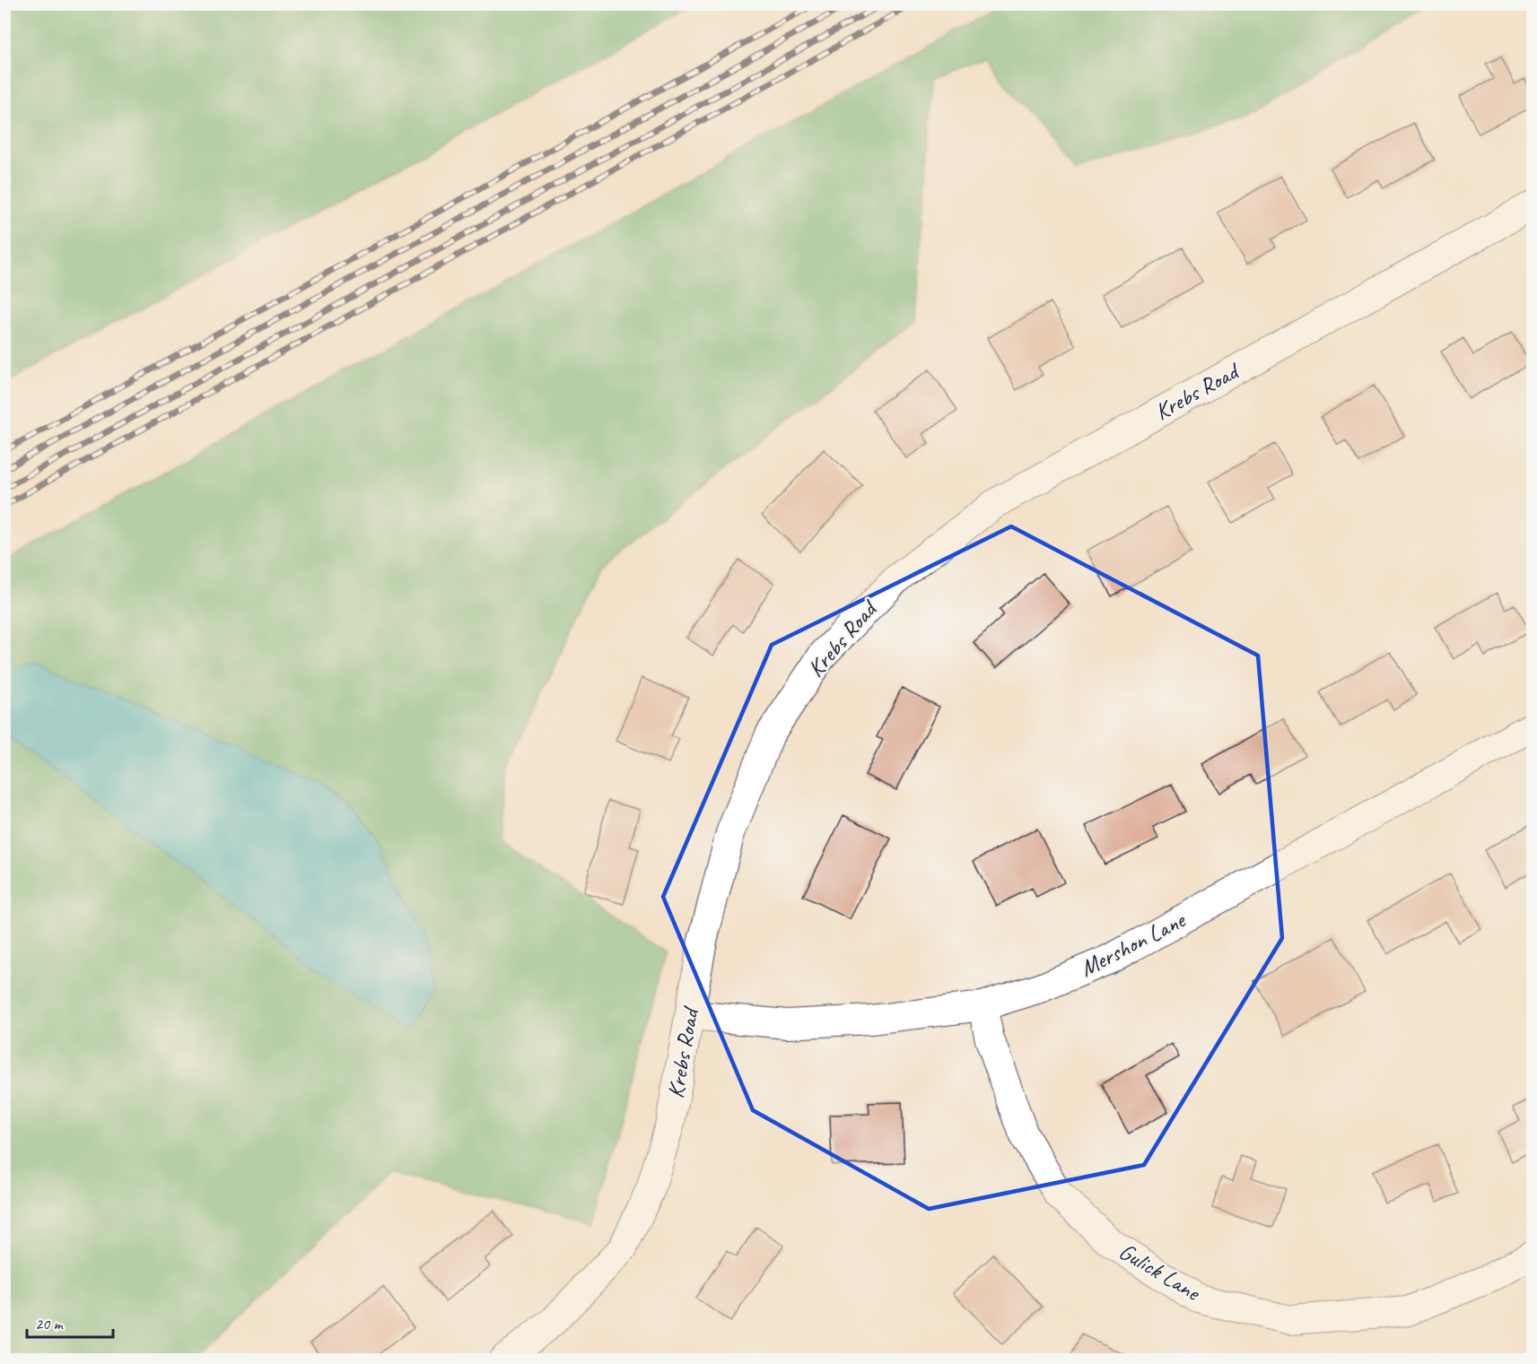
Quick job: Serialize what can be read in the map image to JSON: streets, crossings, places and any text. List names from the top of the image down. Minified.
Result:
{"streets":{"street":["Krebs Road","Mershon Lane","Gulick Lane"]},"crossings":[["Krebs Road","Mershon Lane"],["Mershon Lane","Gulick Lane"]],"scale_bar":"20 m"}
